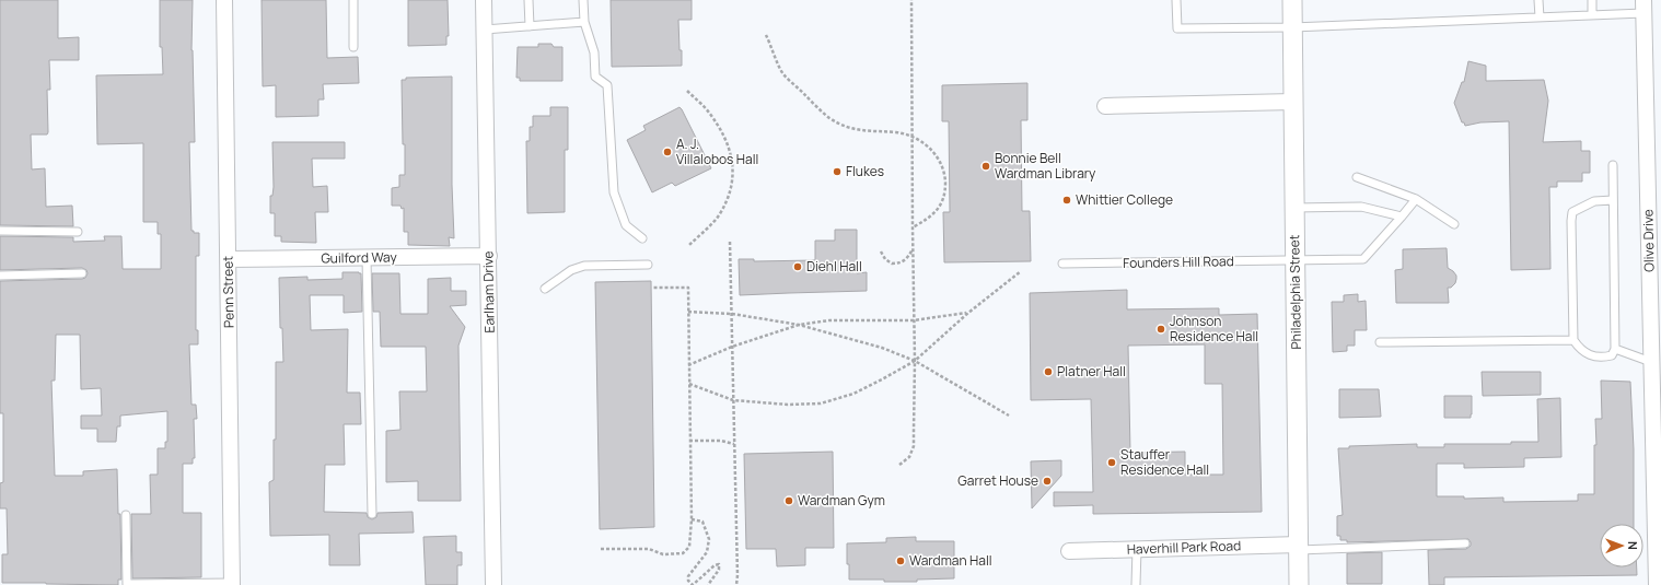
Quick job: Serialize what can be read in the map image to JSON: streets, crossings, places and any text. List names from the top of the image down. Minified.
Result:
{"streets":{"street":["Olive Drive","Guilford Way","Penn Street","Earlham Drive","Philadelphia Street","Haverhill Park Road"],"lane":["Founders Hill Road"]},"crossings":[["Guilford Way","Penn Street"],["Guilford Way","Earlham Drive"],["Founders Hill Road","Philadelphia Street"],["Philadelphia Street","Haverhill Park Road"]],"places":["A. J. Villalobos Hall","Bonnie Bell Wardman Library","Flukes","Whittier College","Diehl Hall","Johnson Residence Hall","Platner Hall","Stauffer Residence Hall","Garret House","Wardman Gym","Wardman Hall"],"north":"right"}
